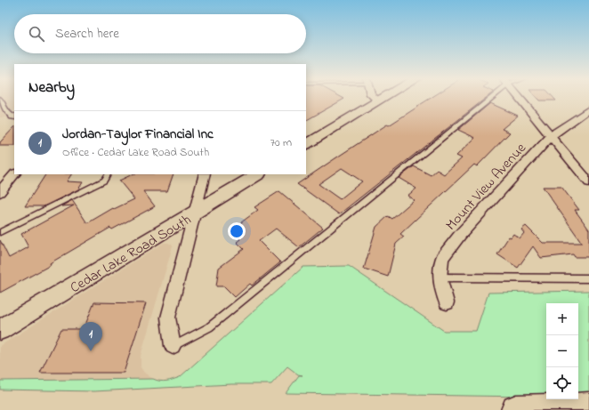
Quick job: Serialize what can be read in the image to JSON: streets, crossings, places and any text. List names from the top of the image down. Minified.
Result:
{"streets":{"street":["Mount View Avenue","Cedar Lake Road South"]},"page":{"search":"Search here","heading":"Nearby","list":[{"mark":"1","name":"Jordan-Taylor Financial Inc","note":"Office · Cedar Lake Road South","value":"70 m"}],"map_buttons":["+","−"],"pins":"1"}}
